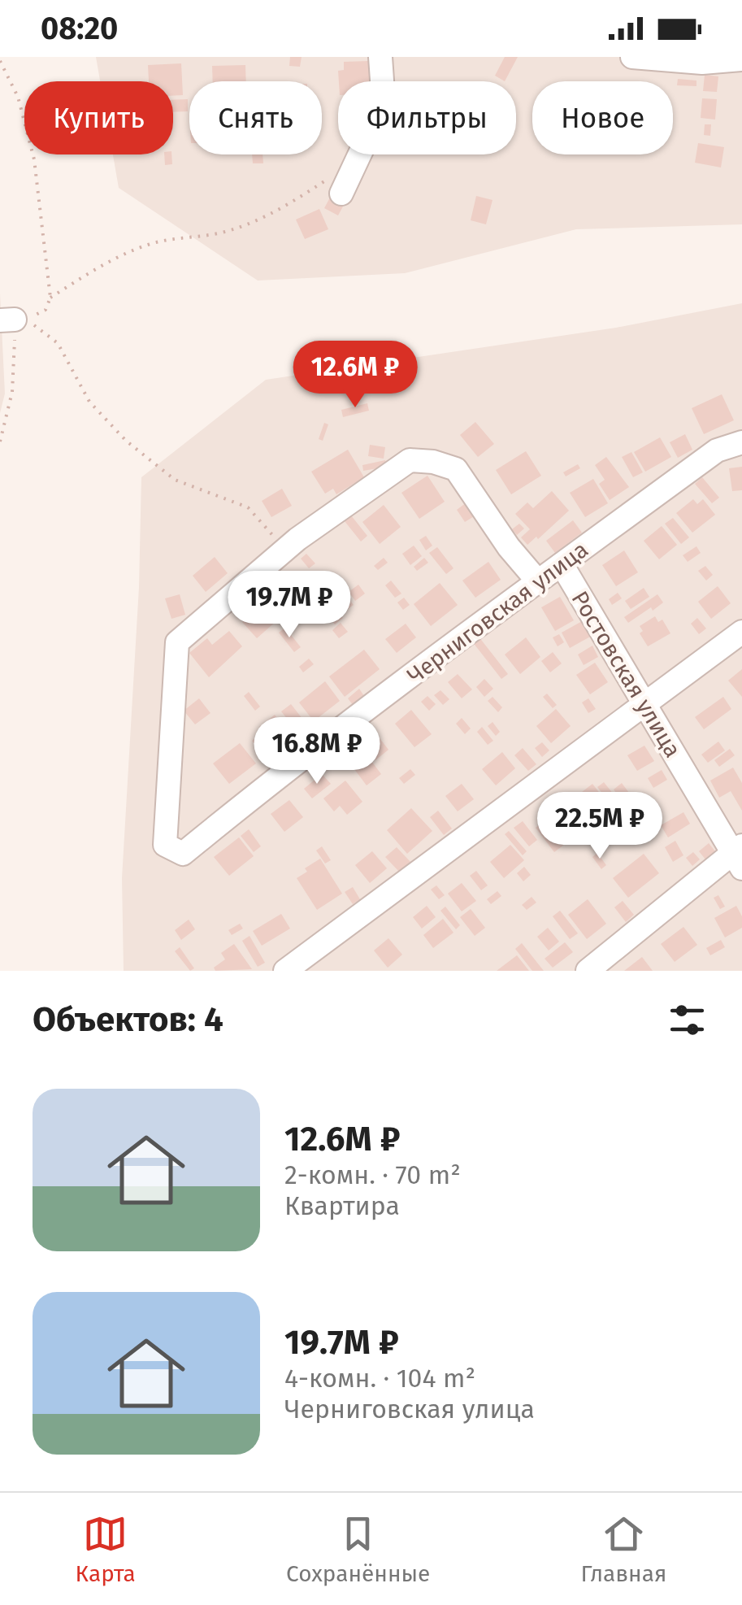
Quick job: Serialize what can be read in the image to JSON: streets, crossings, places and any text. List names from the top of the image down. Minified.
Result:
{"streets":{"street":["Черниговская улица","Ростовская улица"]},"crossings":[["Черниговская улица","Ростовская улица"]],"page":{"status":"08:20","chip":["Купить","Снять","Фильтры","Новое"],"price":["12.6M ₽","19.7M ₽","16.8M ₽","22.5M ₽"],"heading":"Объектов: 4","list":[{"name":"12.6M ₽","note":"2-комн. · 70 m² · Квартира"},{"name":"19.7M ₽","note":"4-комн. · 104 m² · Черниговская улица"}],"tabs":["Карта","Сохранённые","Главная"]}}
